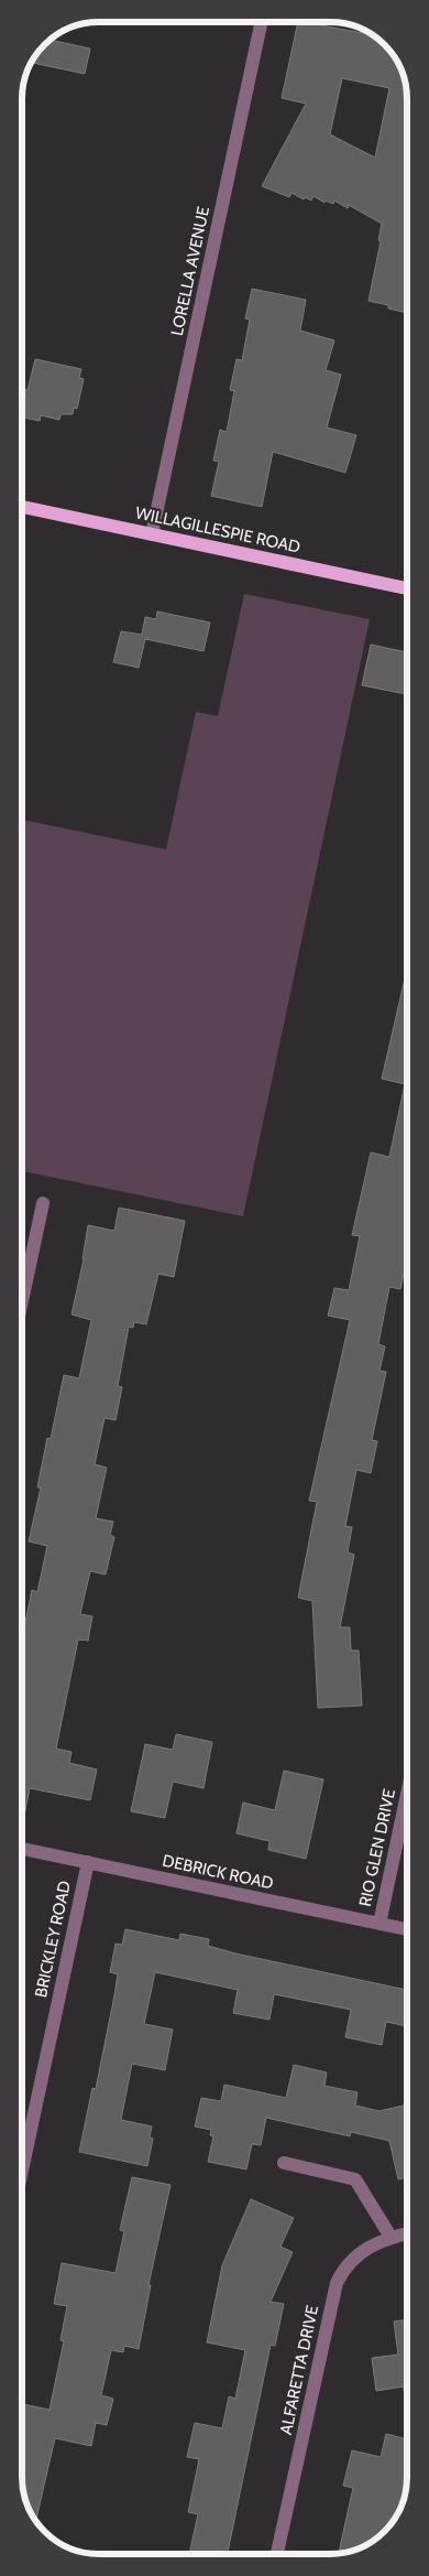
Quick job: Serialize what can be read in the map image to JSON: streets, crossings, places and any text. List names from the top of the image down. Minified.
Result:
{"streets":{"main road":["WILLAGILLESPIE ROAD"],"street":["LORELLA AVENUE","RIO GLEN DRIVE","DEBRICK ROAD","BRICKLEY ROAD","ALFARETTA DRIVE"]},"crossings":[["LORELLA AVENUE","WILLAGILLESPIE ROAD"],["RIO GLEN DRIVE","DEBRICK ROAD"],["DEBRICK ROAD","BRICKLEY ROAD"]]}
